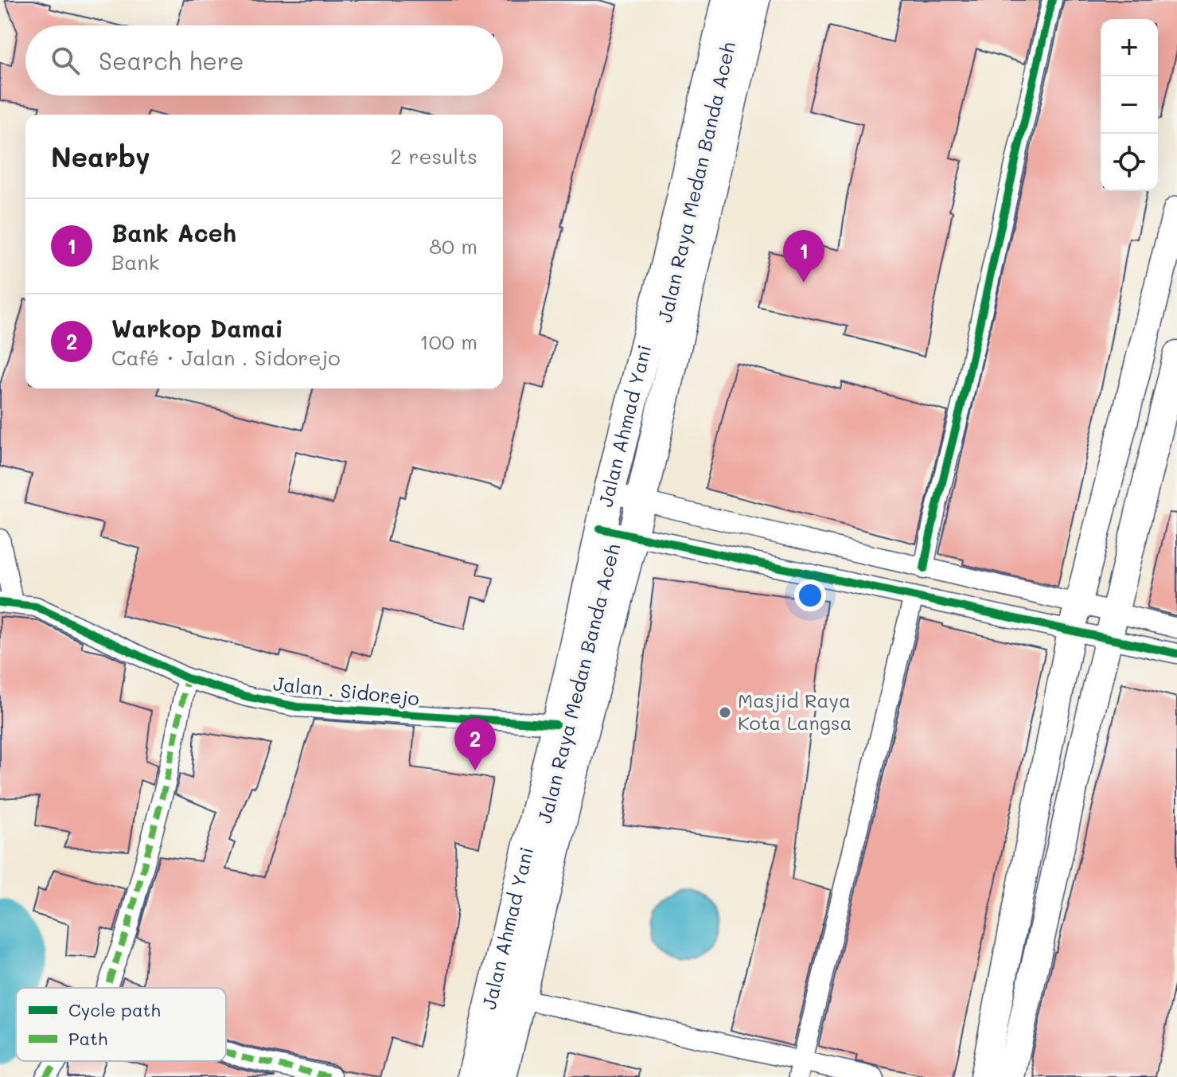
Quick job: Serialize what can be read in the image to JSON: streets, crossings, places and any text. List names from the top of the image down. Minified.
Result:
{"streets":{"main road":["Jalan Raya Medan Banda Aceh","Jalan Ahmad Yani"],"street":["Jalan . Sidorejo"]},"crossings":[["Jalan Raya Medan Banda Aceh","Jalan Ahmad Yani"],["Jalan Ahmad Yani","Jalan . Sidorejo"]],"places":["Masjid Raya Kota Langsa"],"legend":["Cycle path","Path"],"page":{"map_buttons":["+","−"],"search":"Search here","heading":["Nearby","2 results"],"list":[{"mark":"1","name":"Bank Aceh","note":"Bank","value":"80 m"},{"mark":"2","name":"Warkop Damai","note":"Café · Jalan . Sidorejo","value":"100 m"}],"pins":["1","2"]}}
